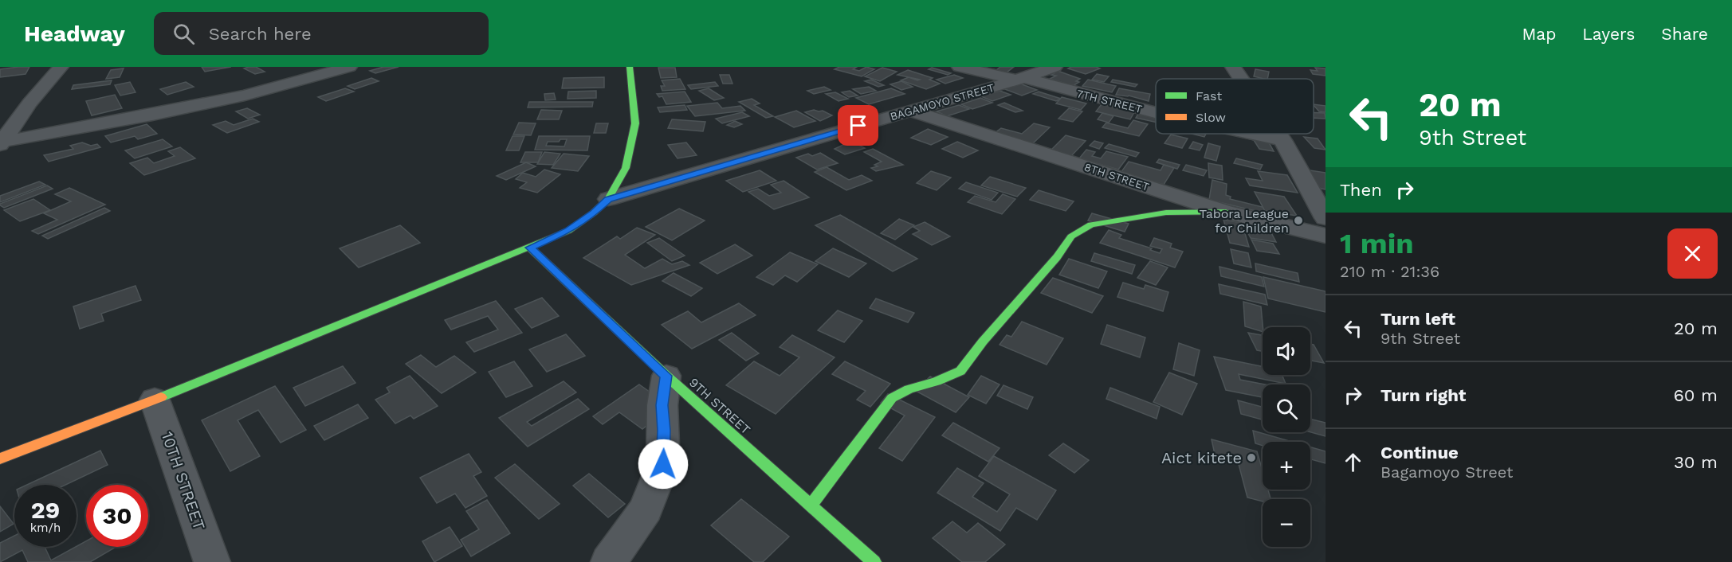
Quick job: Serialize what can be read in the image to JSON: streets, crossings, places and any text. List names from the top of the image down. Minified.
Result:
{"streets":{"main road":["9TH STREET"],"street":["7TH STREET","BAGAMOYO STREET","8TH STREET","10TH STREET"]},"crossings":[["7TH STREET","BAGAMOYO STREET"],["BAGAMOYO STREET","8TH STREET"]],"places":["Tabora League for Children","Aict kitete"],"legend":["Fast","Slow"],"page":{"header":"Headway","search":"Search here","nav":["Map","Layers","Share"],"turn":["20 m","9th Street"],"then":"Then","heading":["1 min","210 m · 21:36"],"list":[{"name":"Turn left","note":"9th Street","value":"20 m"},{"name":"Turn right","value":"60 m"},{"name":"Continue","note":"Bagamoyo Street","value":"30 m"}],"map_buttons":["+","−"],"speed":"29 km/h","limit":"30"}}
